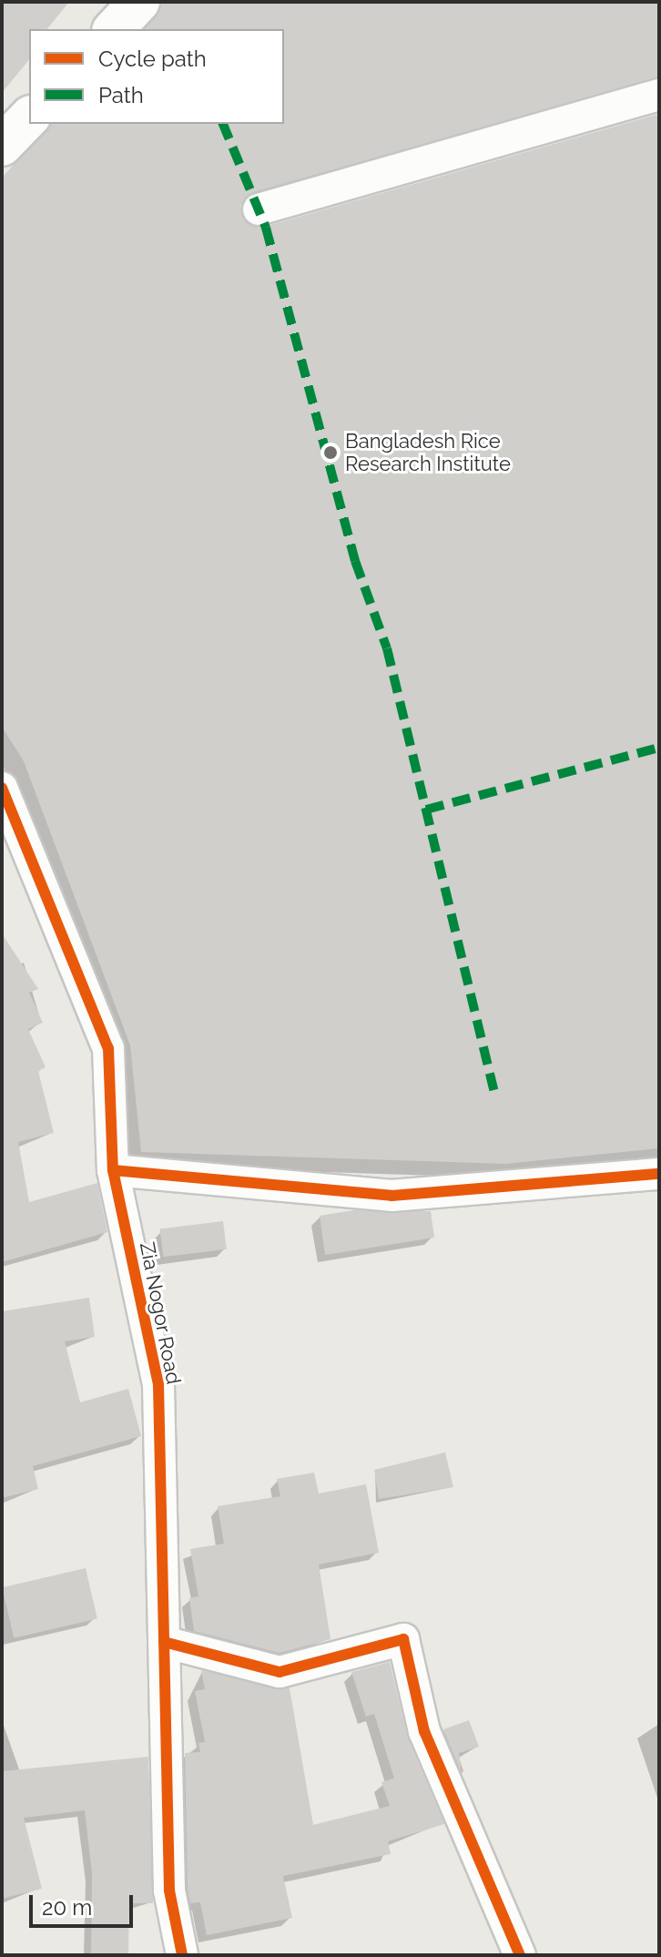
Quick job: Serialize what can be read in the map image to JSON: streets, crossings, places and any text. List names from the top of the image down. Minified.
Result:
{"streets":{"street":["Zia Nogor Road"]},"places":["Bangladesh Rice Research Institute"],"legend":["Cycle path","Path"],"scale_bar":"20 m"}
